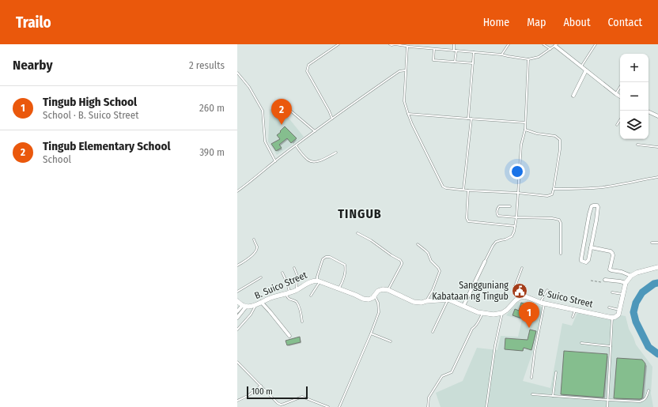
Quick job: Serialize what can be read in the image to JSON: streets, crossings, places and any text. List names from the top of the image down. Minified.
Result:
{"streets":{"street":["B. Suico Street"]},"districts":["TINGUB"],"places":{"public building":["Sangguniang Kabataan ng Tingub"]},"scale_bar":"100 m","page":{"header":"Trailo","nav":["Home","Map","About","Contact"],"heading":["Nearby","2 results"],"map_buttons":["+","−"],"list":[{"mark":"1","name":"Tingub High School","note":"School · B. Suico Street","value":"260 m"},{"mark":"2","name":"Tingub Elementary School","note":"School","value":"390 m"}],"pins":["2","1"],"scale":"100 m"}}
